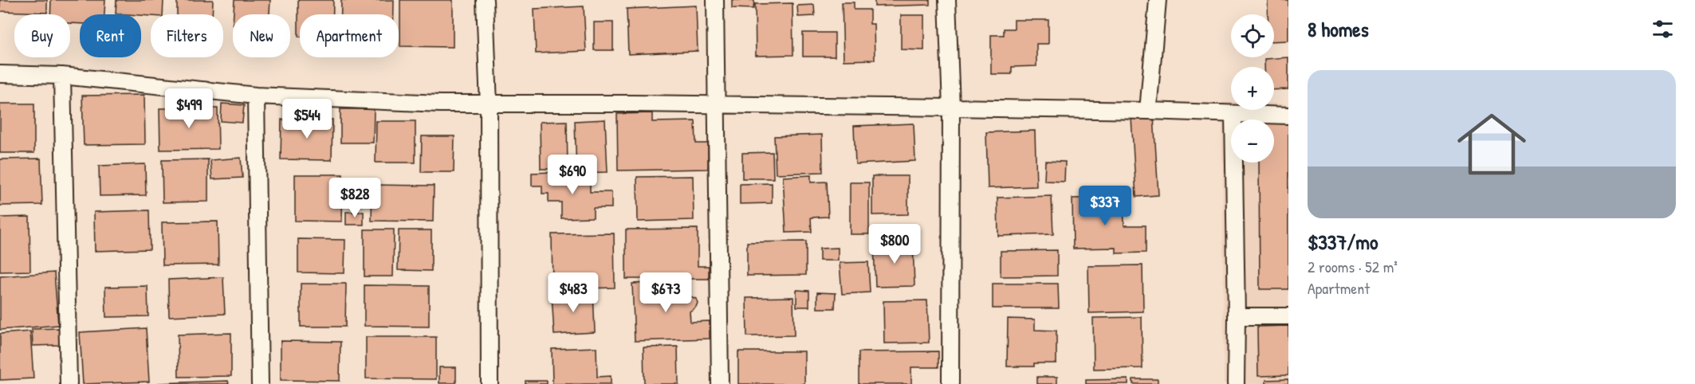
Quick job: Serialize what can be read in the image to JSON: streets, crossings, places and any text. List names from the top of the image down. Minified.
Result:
{"page":{"heading":"8 homes","map_buttons":["+","−"],"chip":["Buy","Rent","Filters","New","Apartment"],"list":[{"name":"$337/mo","note":"2 rooms · 52 m² · Apartment"}],"price":["$499","$544","$690","$828","$337","$800","$483","$673"]}}
